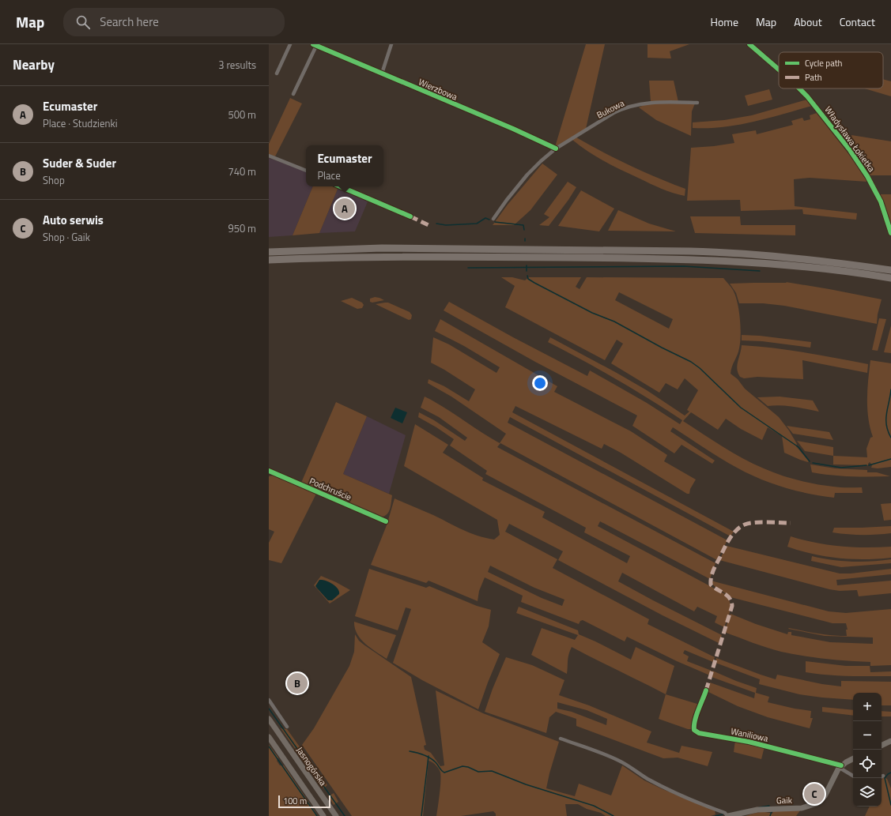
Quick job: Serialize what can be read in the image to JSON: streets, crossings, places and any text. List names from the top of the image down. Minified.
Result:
{"streets":{"main road":["Jasnogórska"],"street":["Wierzbowa","Bukowa","Władysława Łokietka","Podchruście","Waniliowa","Gaik"]},"crossings":[["Wierzbowa","Bukowa"],["Waniliowa","Gaik"]],"legend":["Cycle path","Path"],"scale_bar":"100 m","page":{"header":"Map","search":"Search here","nav":["Home","Map","About","Contact"],"heading":["Nearby","3 results"],"list":[{"mark":"A","name":"Ecumaster","note":"Place · Studzienki","value":"500 m"},{"mark":"B","name":"Suder & Suder","note":"Shop","value":"740 m"},{"mark":"C","name":"Auto serwis","note":"Shop · Gaik","value":"950 m"}],"popup":["Ecumaster","Place"],"pins":["A","B","C"],"map_buttons":["+","−"],"scale":"100 m"}}
